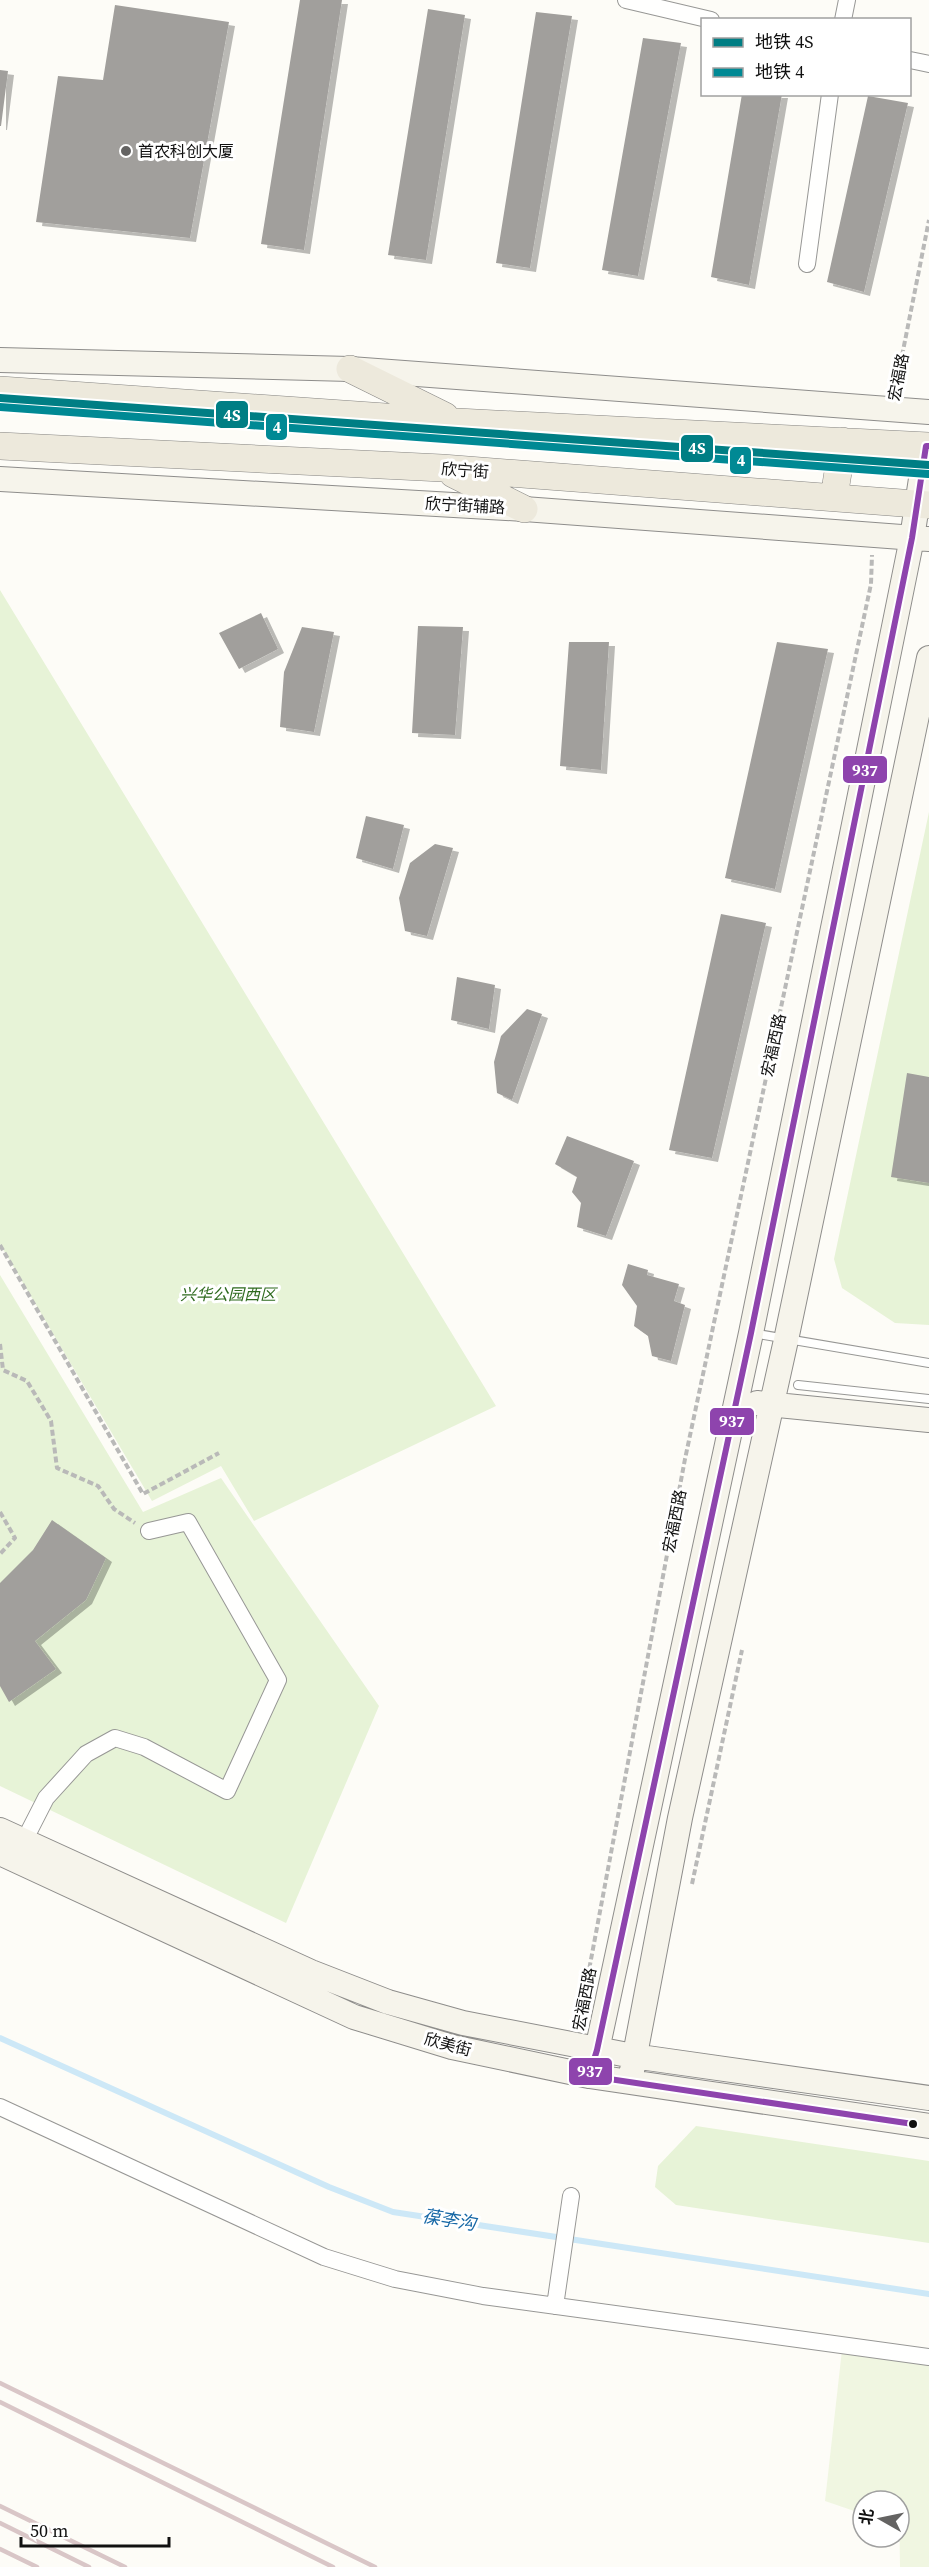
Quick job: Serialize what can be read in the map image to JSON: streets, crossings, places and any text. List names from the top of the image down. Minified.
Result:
{"streets":{"main road":["欣宁街"],"street":["欣宁街辅路","宏福西路","欣美街"],"path":["宏福路"]},"crossings":[["欣宁街","宏福西路"],["欣宁街辅路","宏福西路"],["宏福西路","欣美街"]],"water":["葆李沟"],"parks":["兴华公园西区"],"places":["首农科创大厦"],"lines":["metro line 4S","metro line 4","transit line 937"],"legend":["地铁 4S","地铁 4"],"scale_bar":"50 m","north":"left"}
